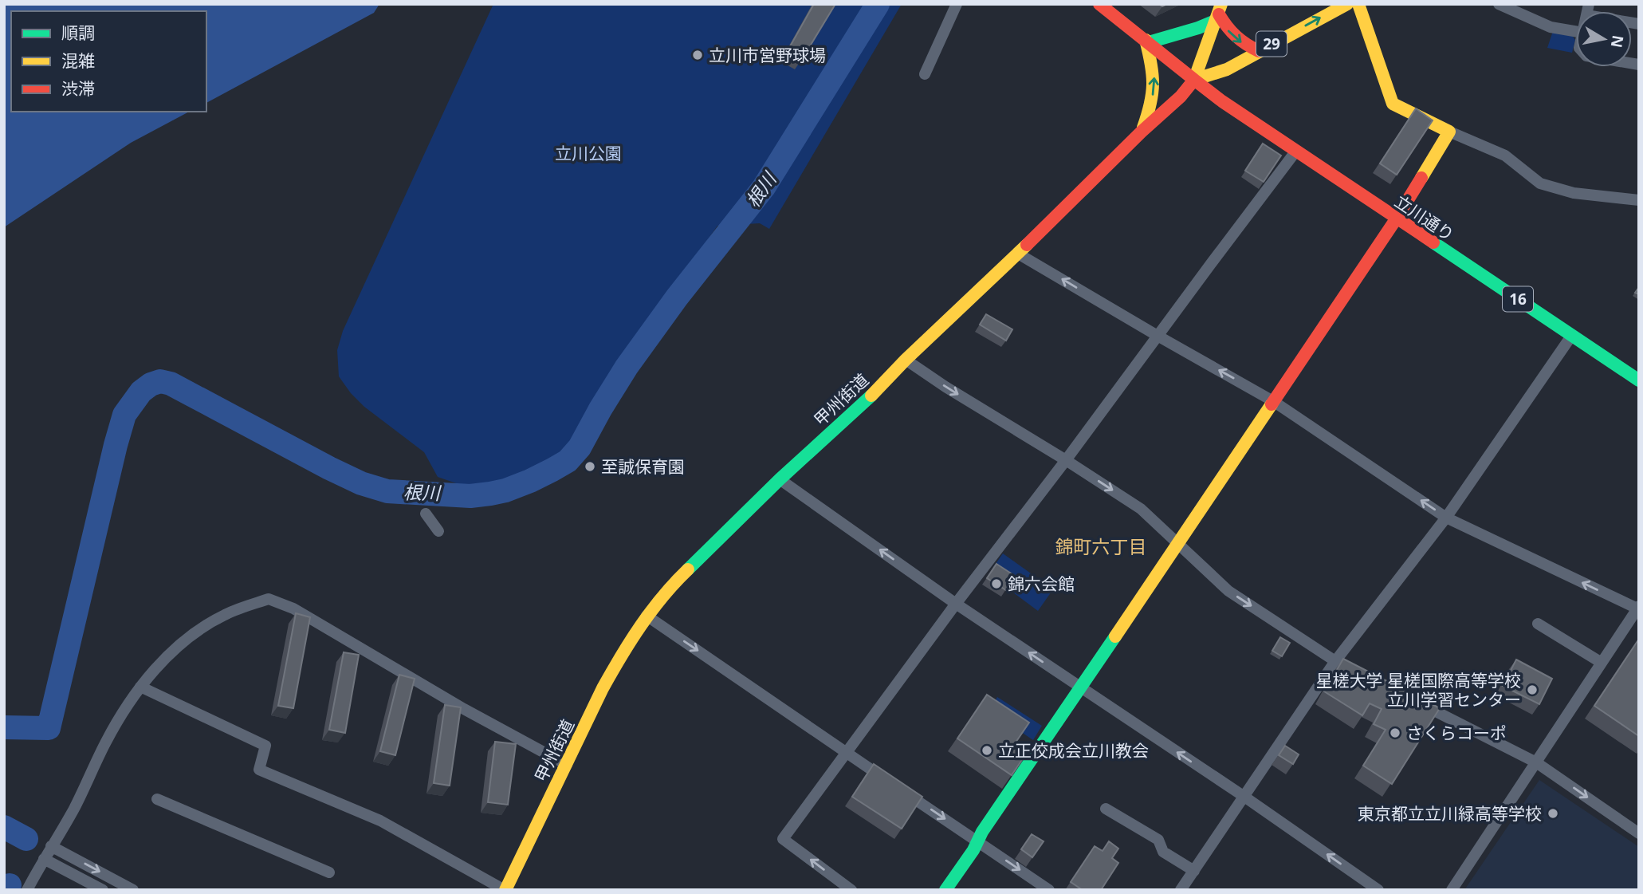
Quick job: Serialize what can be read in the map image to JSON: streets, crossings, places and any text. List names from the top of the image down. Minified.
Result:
{"streets":{"main road":["29","立川通り","16","甲州街道"]},"crossings":[["29","立川通り"],["29","甲州街道"],["立川通り","甲州街道"]],"districts":["錦町六丁目"],"water":["根川"],"parks":["立川公園"],"places":["立川市営野球場","至誠保育園","錦六会館","星槎大学 星槎国際高等学校 立川学習センター","さくらコーポ","立正佼成会立川教会","東京都立立川緑高等学校"],"legend":["順調","混雑","渋滞"],"north":"right"}
